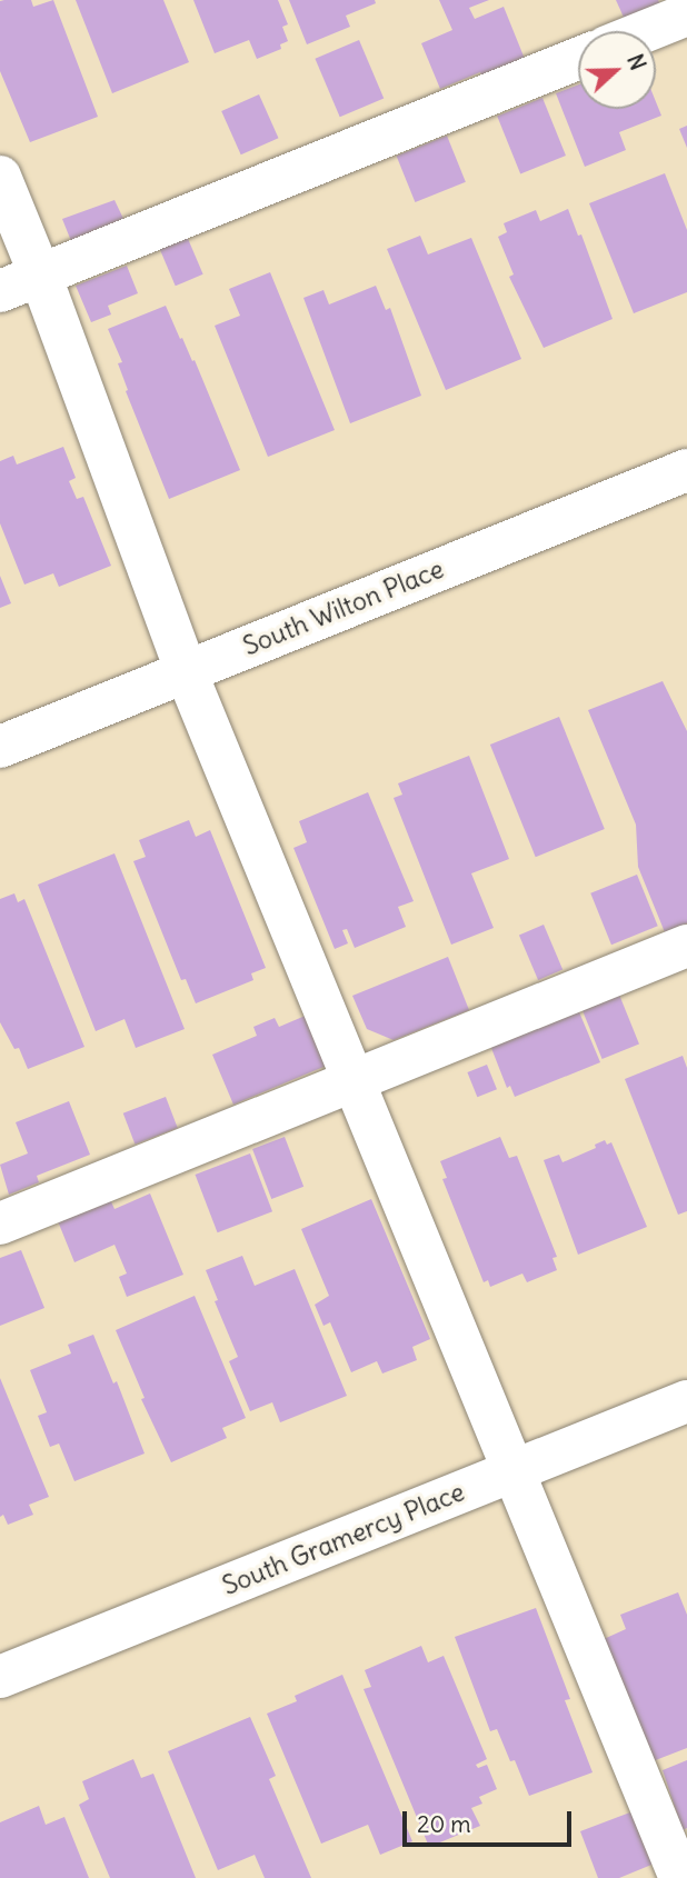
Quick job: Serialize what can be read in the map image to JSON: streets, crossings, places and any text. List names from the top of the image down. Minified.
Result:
{"streets":{"street":["South Wilton Place","South Gramercy Place"]},"scale_bar":"20 m","north":"right"}
